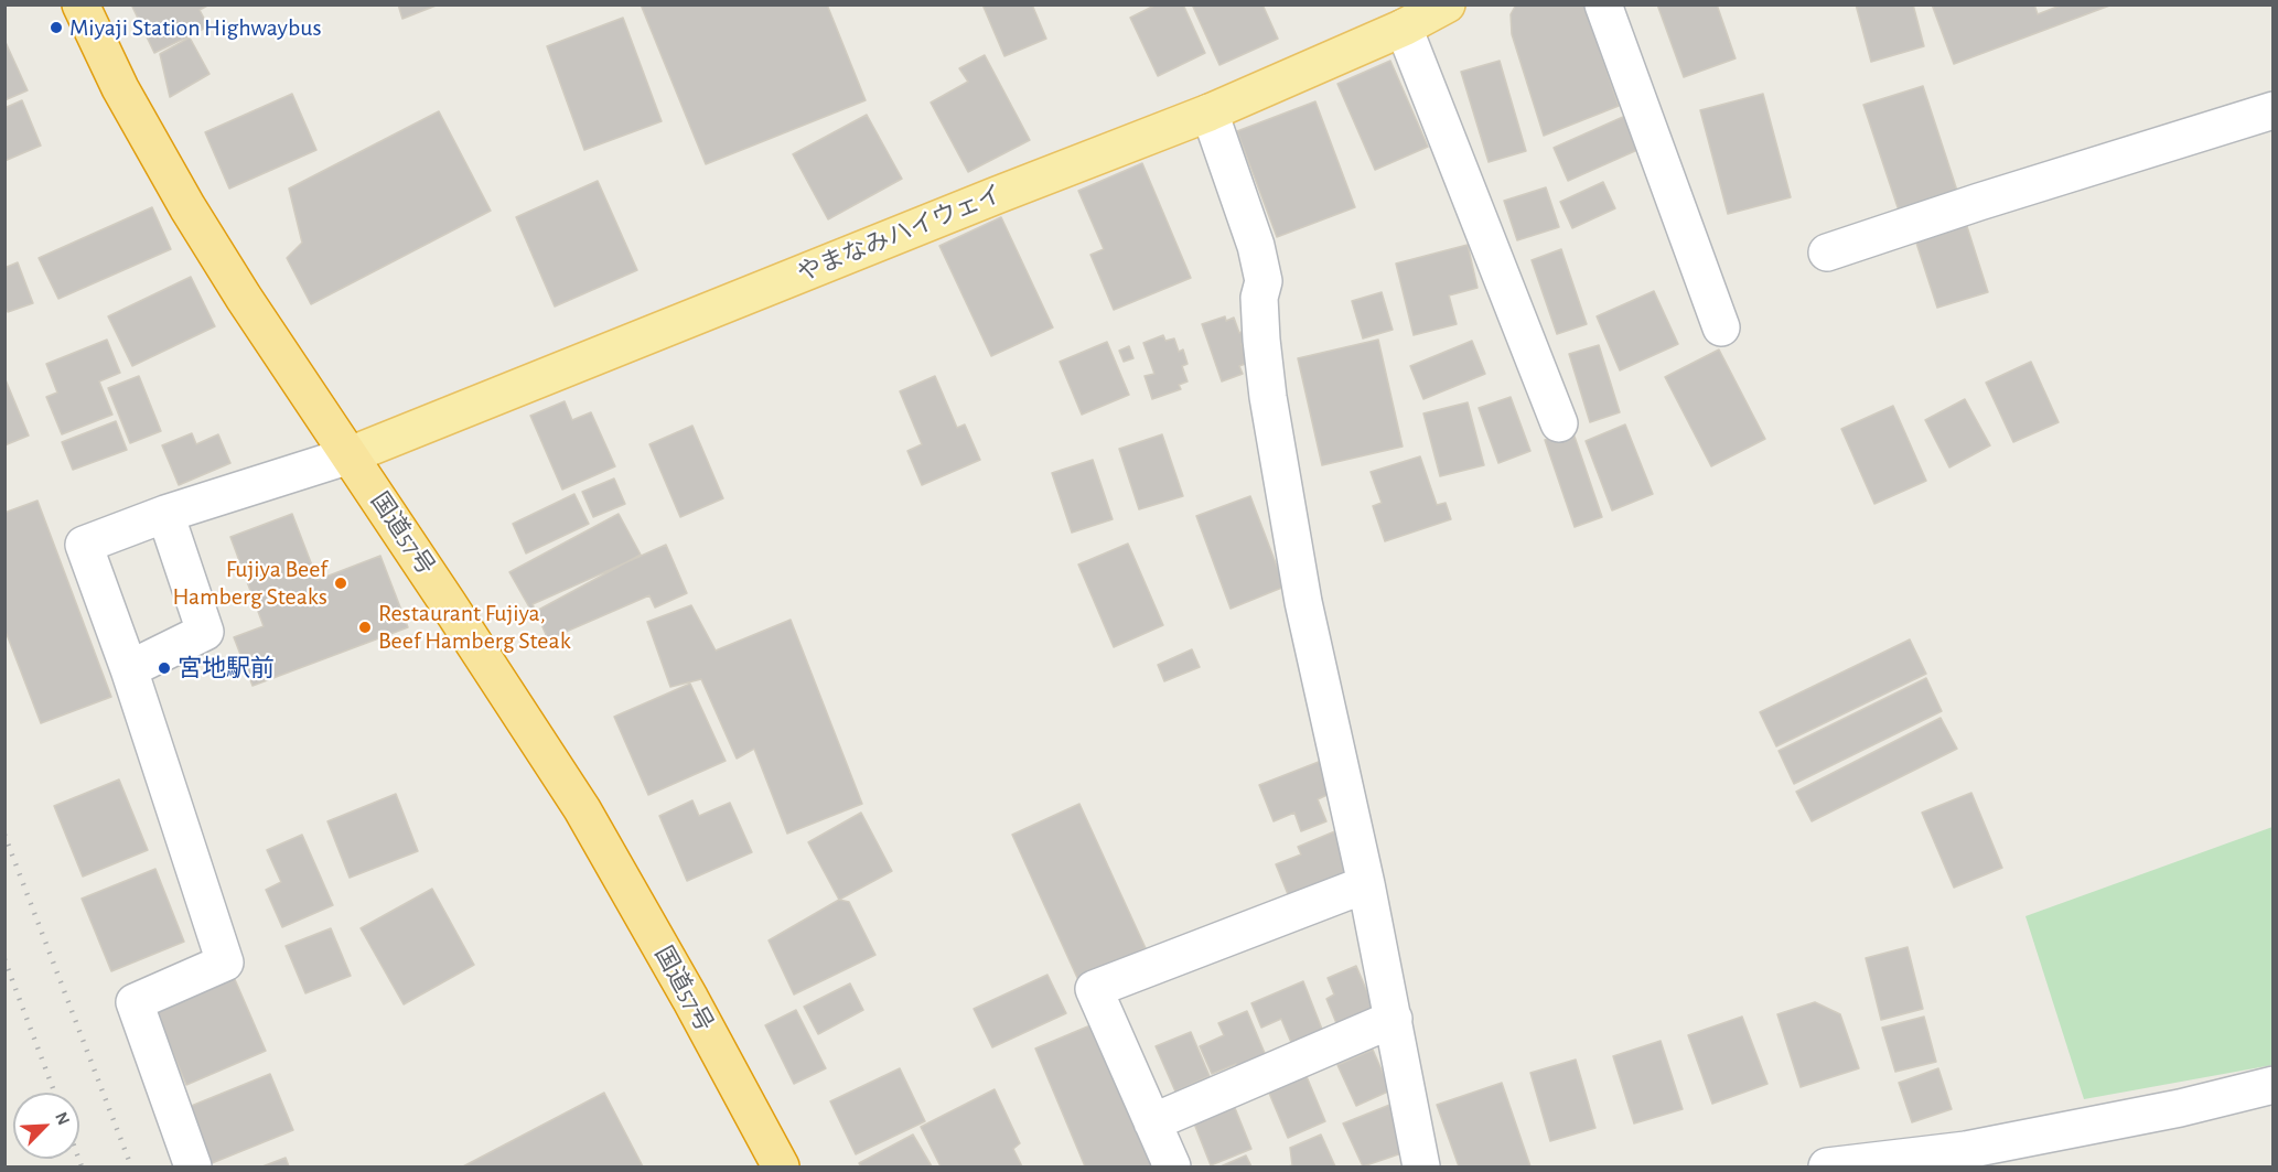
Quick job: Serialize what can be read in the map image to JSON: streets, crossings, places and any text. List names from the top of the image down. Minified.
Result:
{"streets":{"highway":["国道57号"],"main road":["やまなみハイウェイ"]},"crossings":[["やまなみハイウェイ","国道57号"]],"places":["Miyaji Station Highwaybus","Fujiya Beef Hamberg Steaks","Restaurant Fujiya, Beef Hamberg Steak","宮地駅前"],"north":"top right"}
